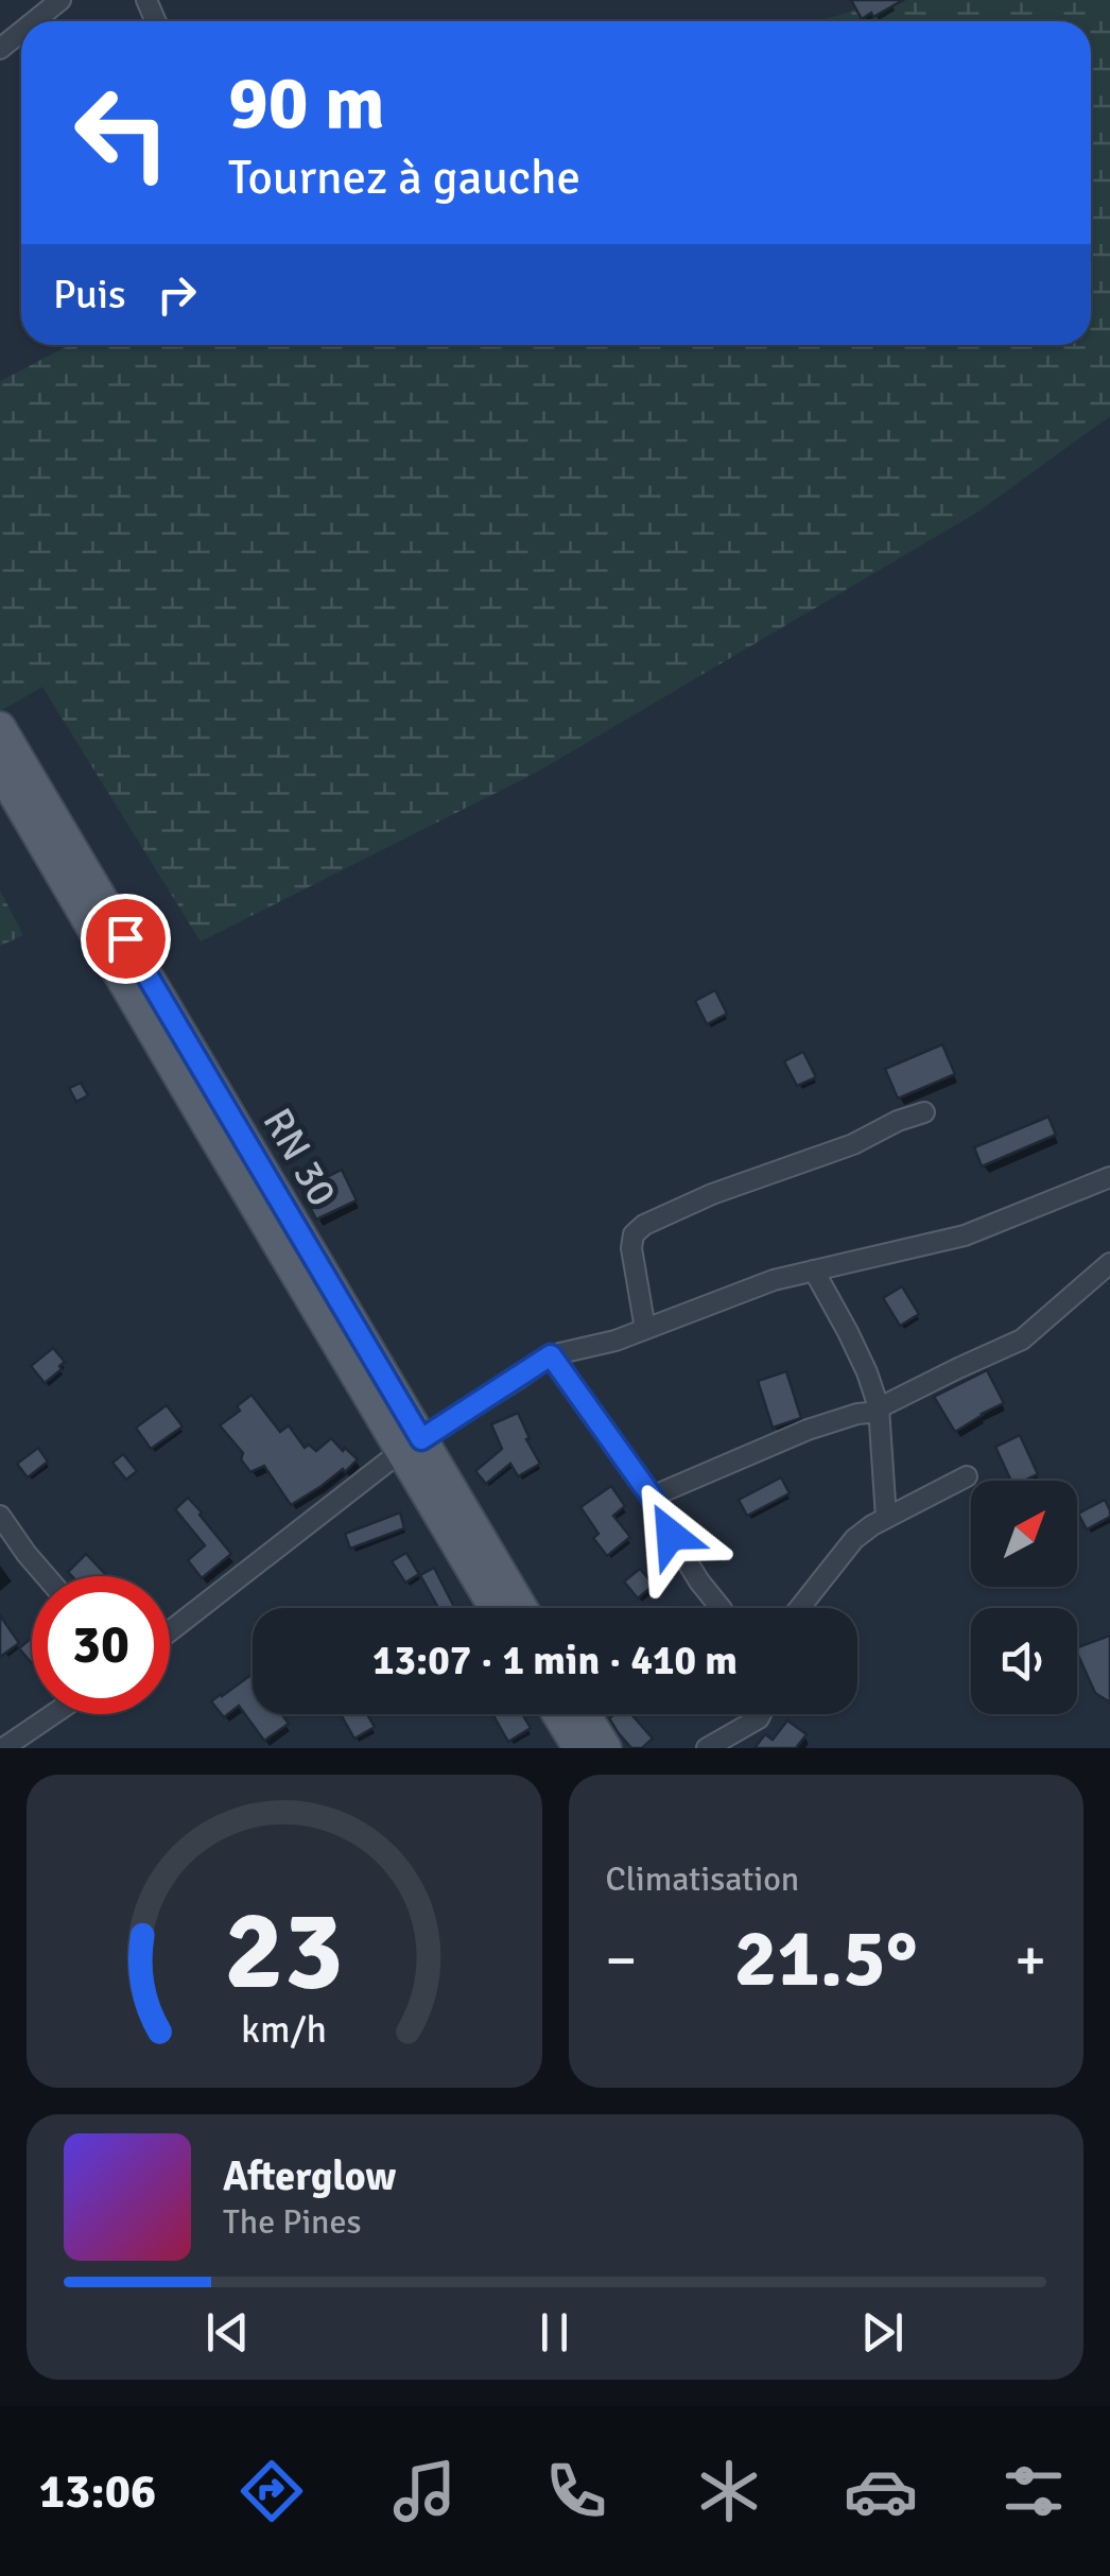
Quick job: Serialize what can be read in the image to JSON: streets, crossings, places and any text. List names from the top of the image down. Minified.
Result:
{"streets":{"main road":["RN 30"]},"north":"top right","page":{"turn":["90 m","Tournez à gauche"],"then":"Puis","limit":"30","trip":"13:07 · 1 min · 410 m","tile":"Climatisation","heat":["−","21.5°","+"],"song":["Afterglow","The Pines"],"tabs":"13:06","gauge":["23","km/h"]}}
